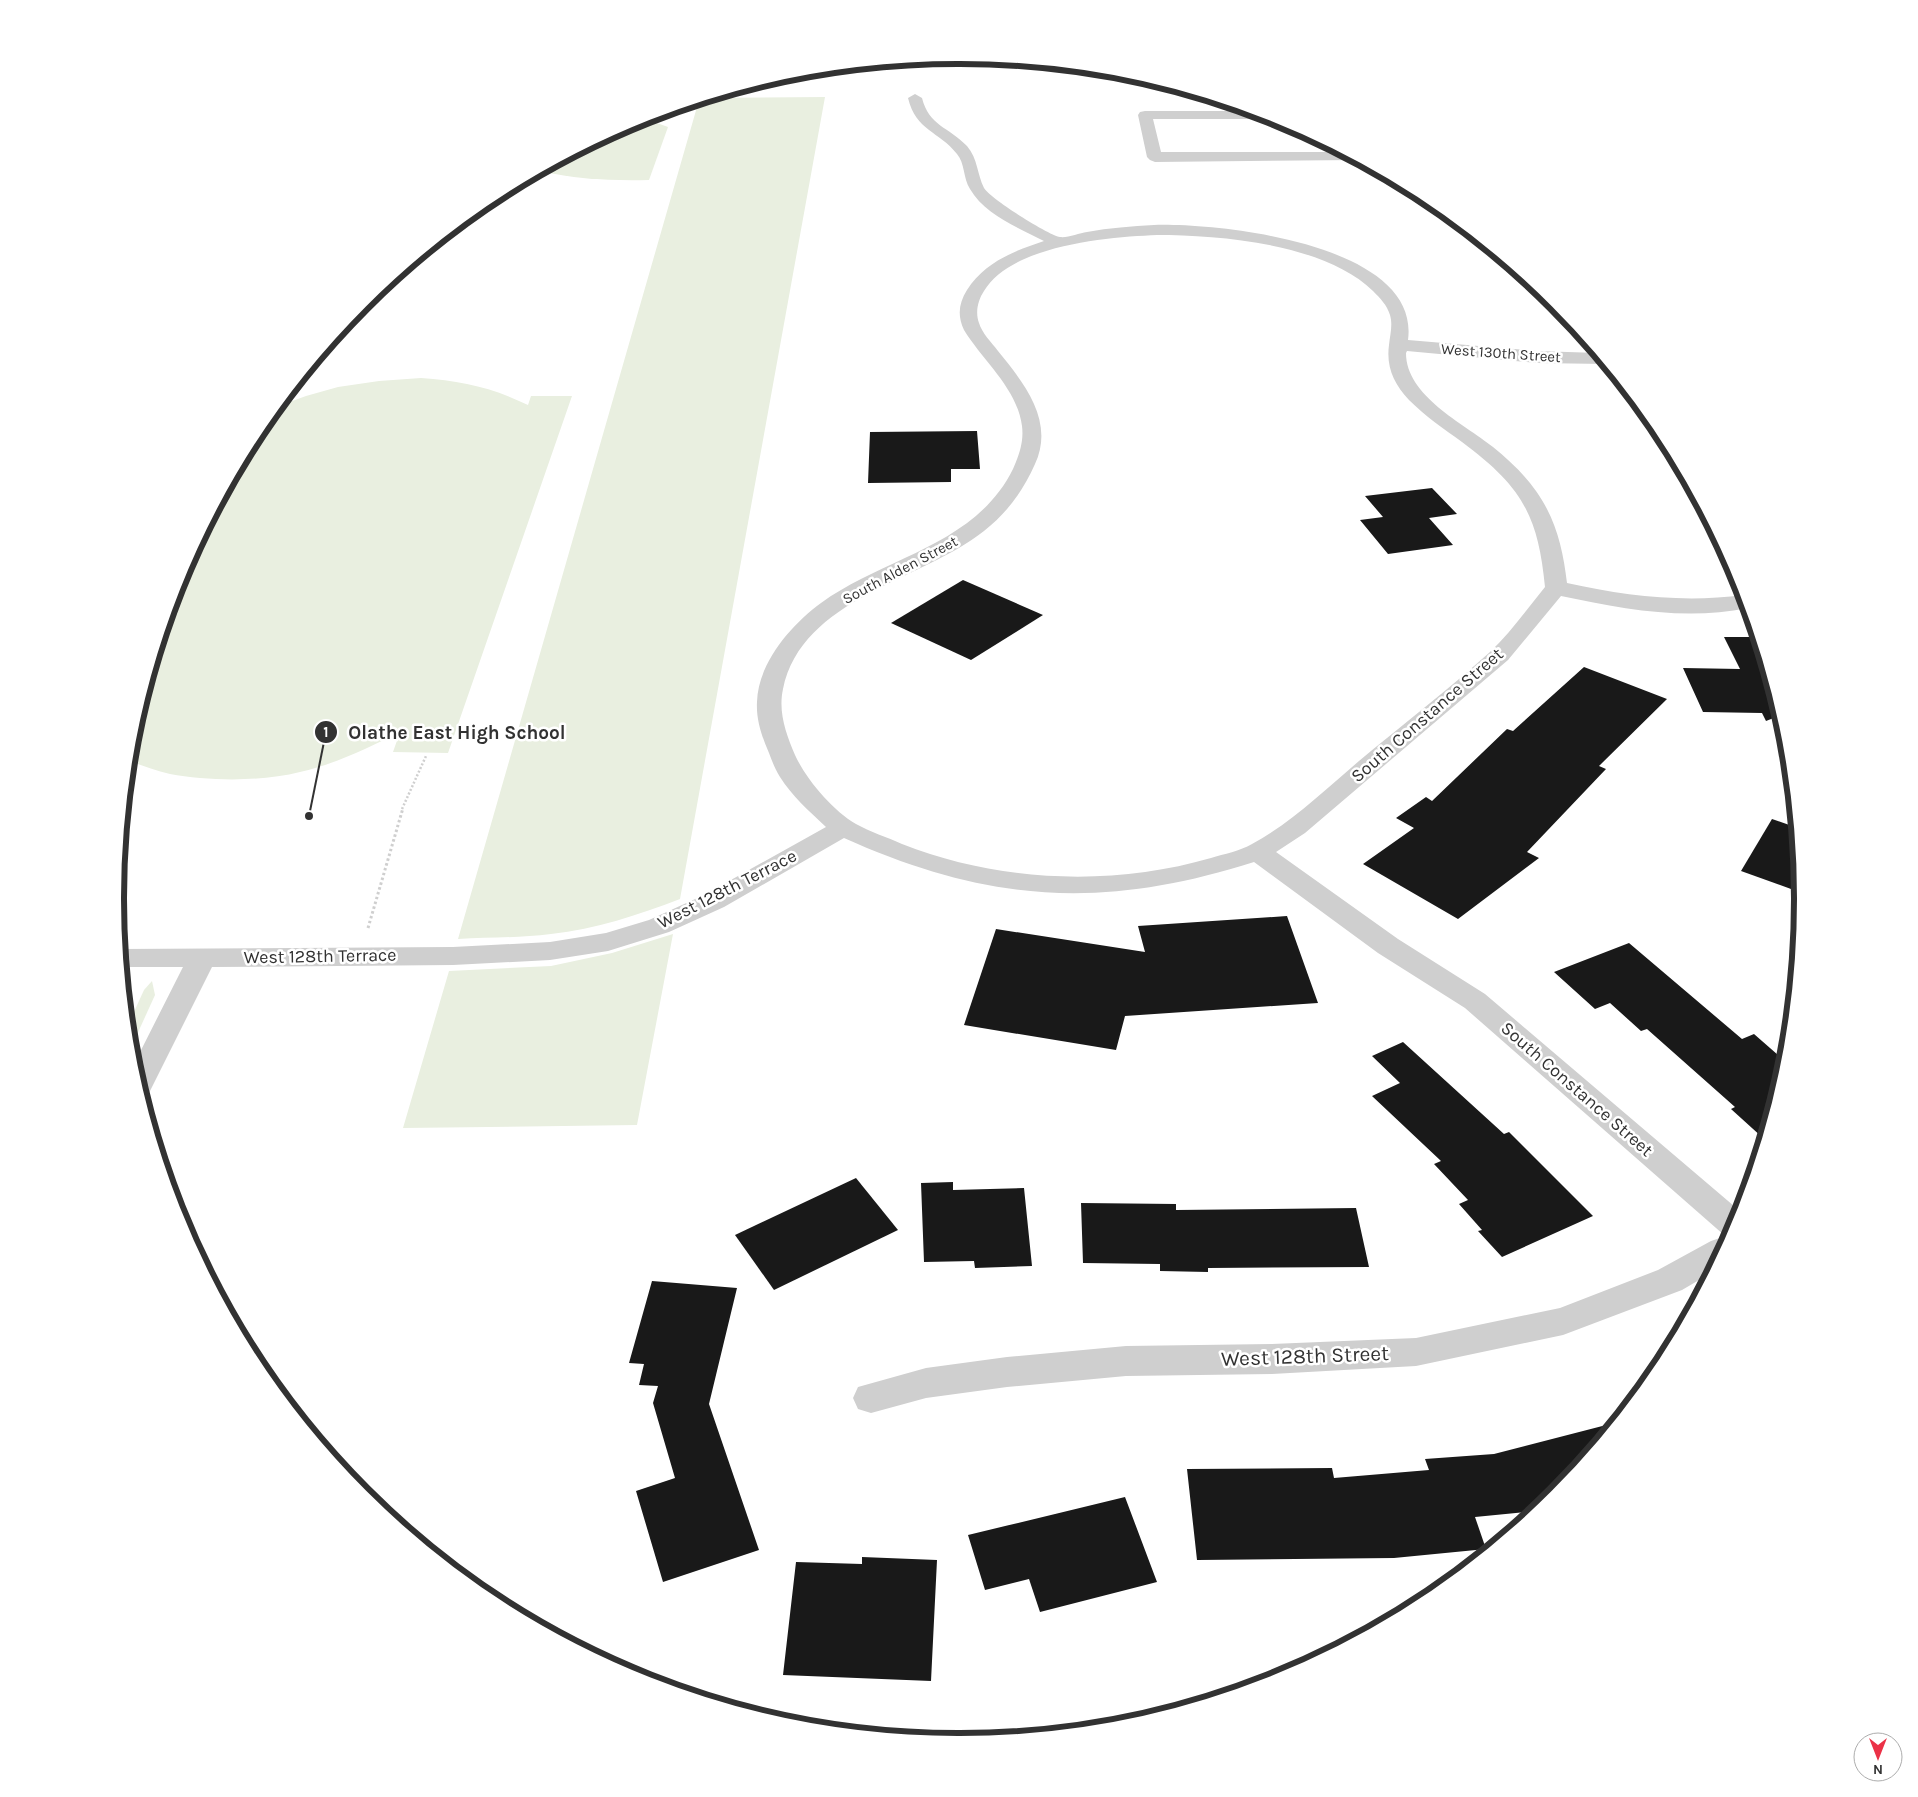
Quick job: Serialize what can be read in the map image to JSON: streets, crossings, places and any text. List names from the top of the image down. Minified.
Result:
{"streets":{"street":["West 130th Street","South Alden Street","South Constance Street","West 128th Terrace","West 128th Street"]},"crossings":[["South Alden Street","West 128th Terrace"]],"places":["Olathe East High School"],"north":"bottom"}
